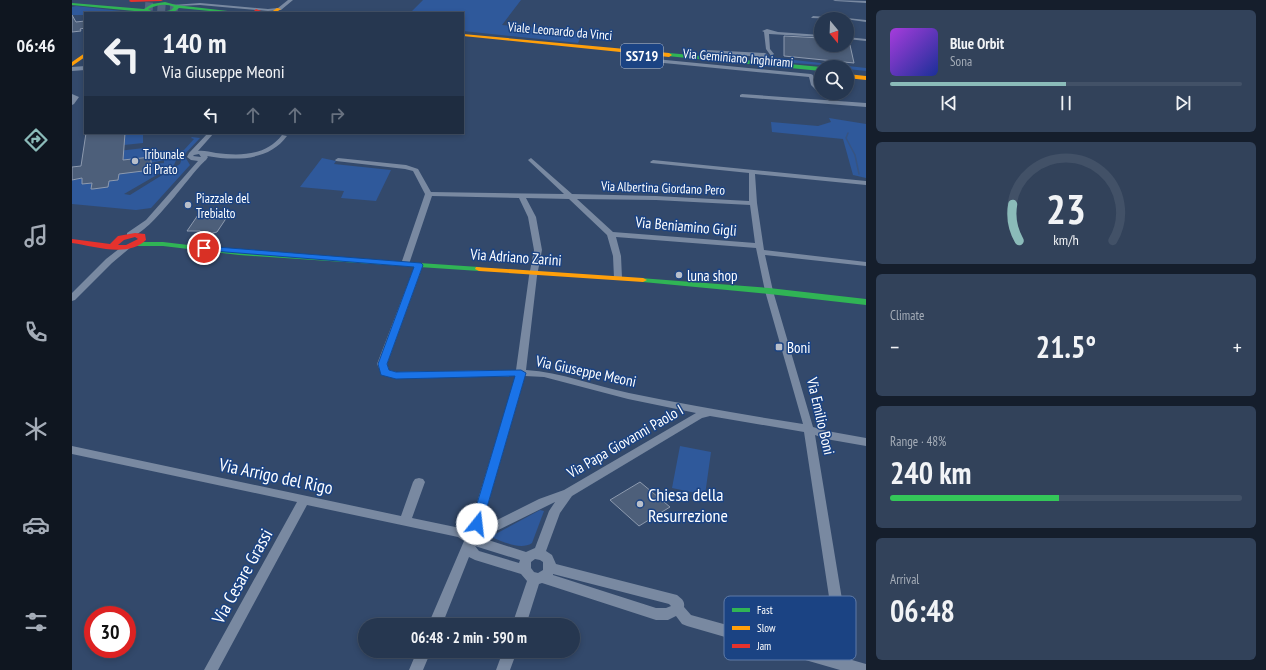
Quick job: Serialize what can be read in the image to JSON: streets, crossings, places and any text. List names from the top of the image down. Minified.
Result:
{"streets":{"main road":["Viale Leonardo da Vinci","SS719","Via Adriano Zarini"],"street":["Via Geminiano Inghirami","Via Albertina Giordano Pero","Via Beniamino Gigli","Via Giuseppe Meoni","Via Emilio Boni","Via Papa Giovanni Paolo I","Via Arrigo del Rigo","Via Cesare Grassi"]},"crossings":[["Via Albertina Giordano Pero","Via Emilio Boni"],["Via Beniamino Gigli","Via Emilio Boni"],["Via Adriano Zarini","Via Giuseppe Meoni"],["Via Adriano Zarini","Via Emilio Boni"],["Via Giuseppe Meoni","Via Emilio Boni"],["Via Giuseppe Meoni","Via Papa Giovanni Paolo I"],["Via Papa Giovanni Paolo I","Via Arrigo del Rigo"],["Via Arrigo del Rigo","Via Cesare Grassi"]],"places":{"other":["Tribunale di Prato","Piazzale del Trebialto","luna shop","Chiesa della Resurrezione"],"transit":["Boni"]},"legend":["Fast","Slow","Jam"],"north":"bottom","page":{"tabs":"06:46","turn":["140 m","Via Giuseppe Meoni"],"song":["Blue Orbit","Sona"],"tile":["Climate",["Range · 48%","240 km"],["Arrival","06:48"]],"heat":["−","21.5°","+"],"limit":"30","trip":"06:48 · 2 min · 590 m","gauge":["23","km/h"]}}
